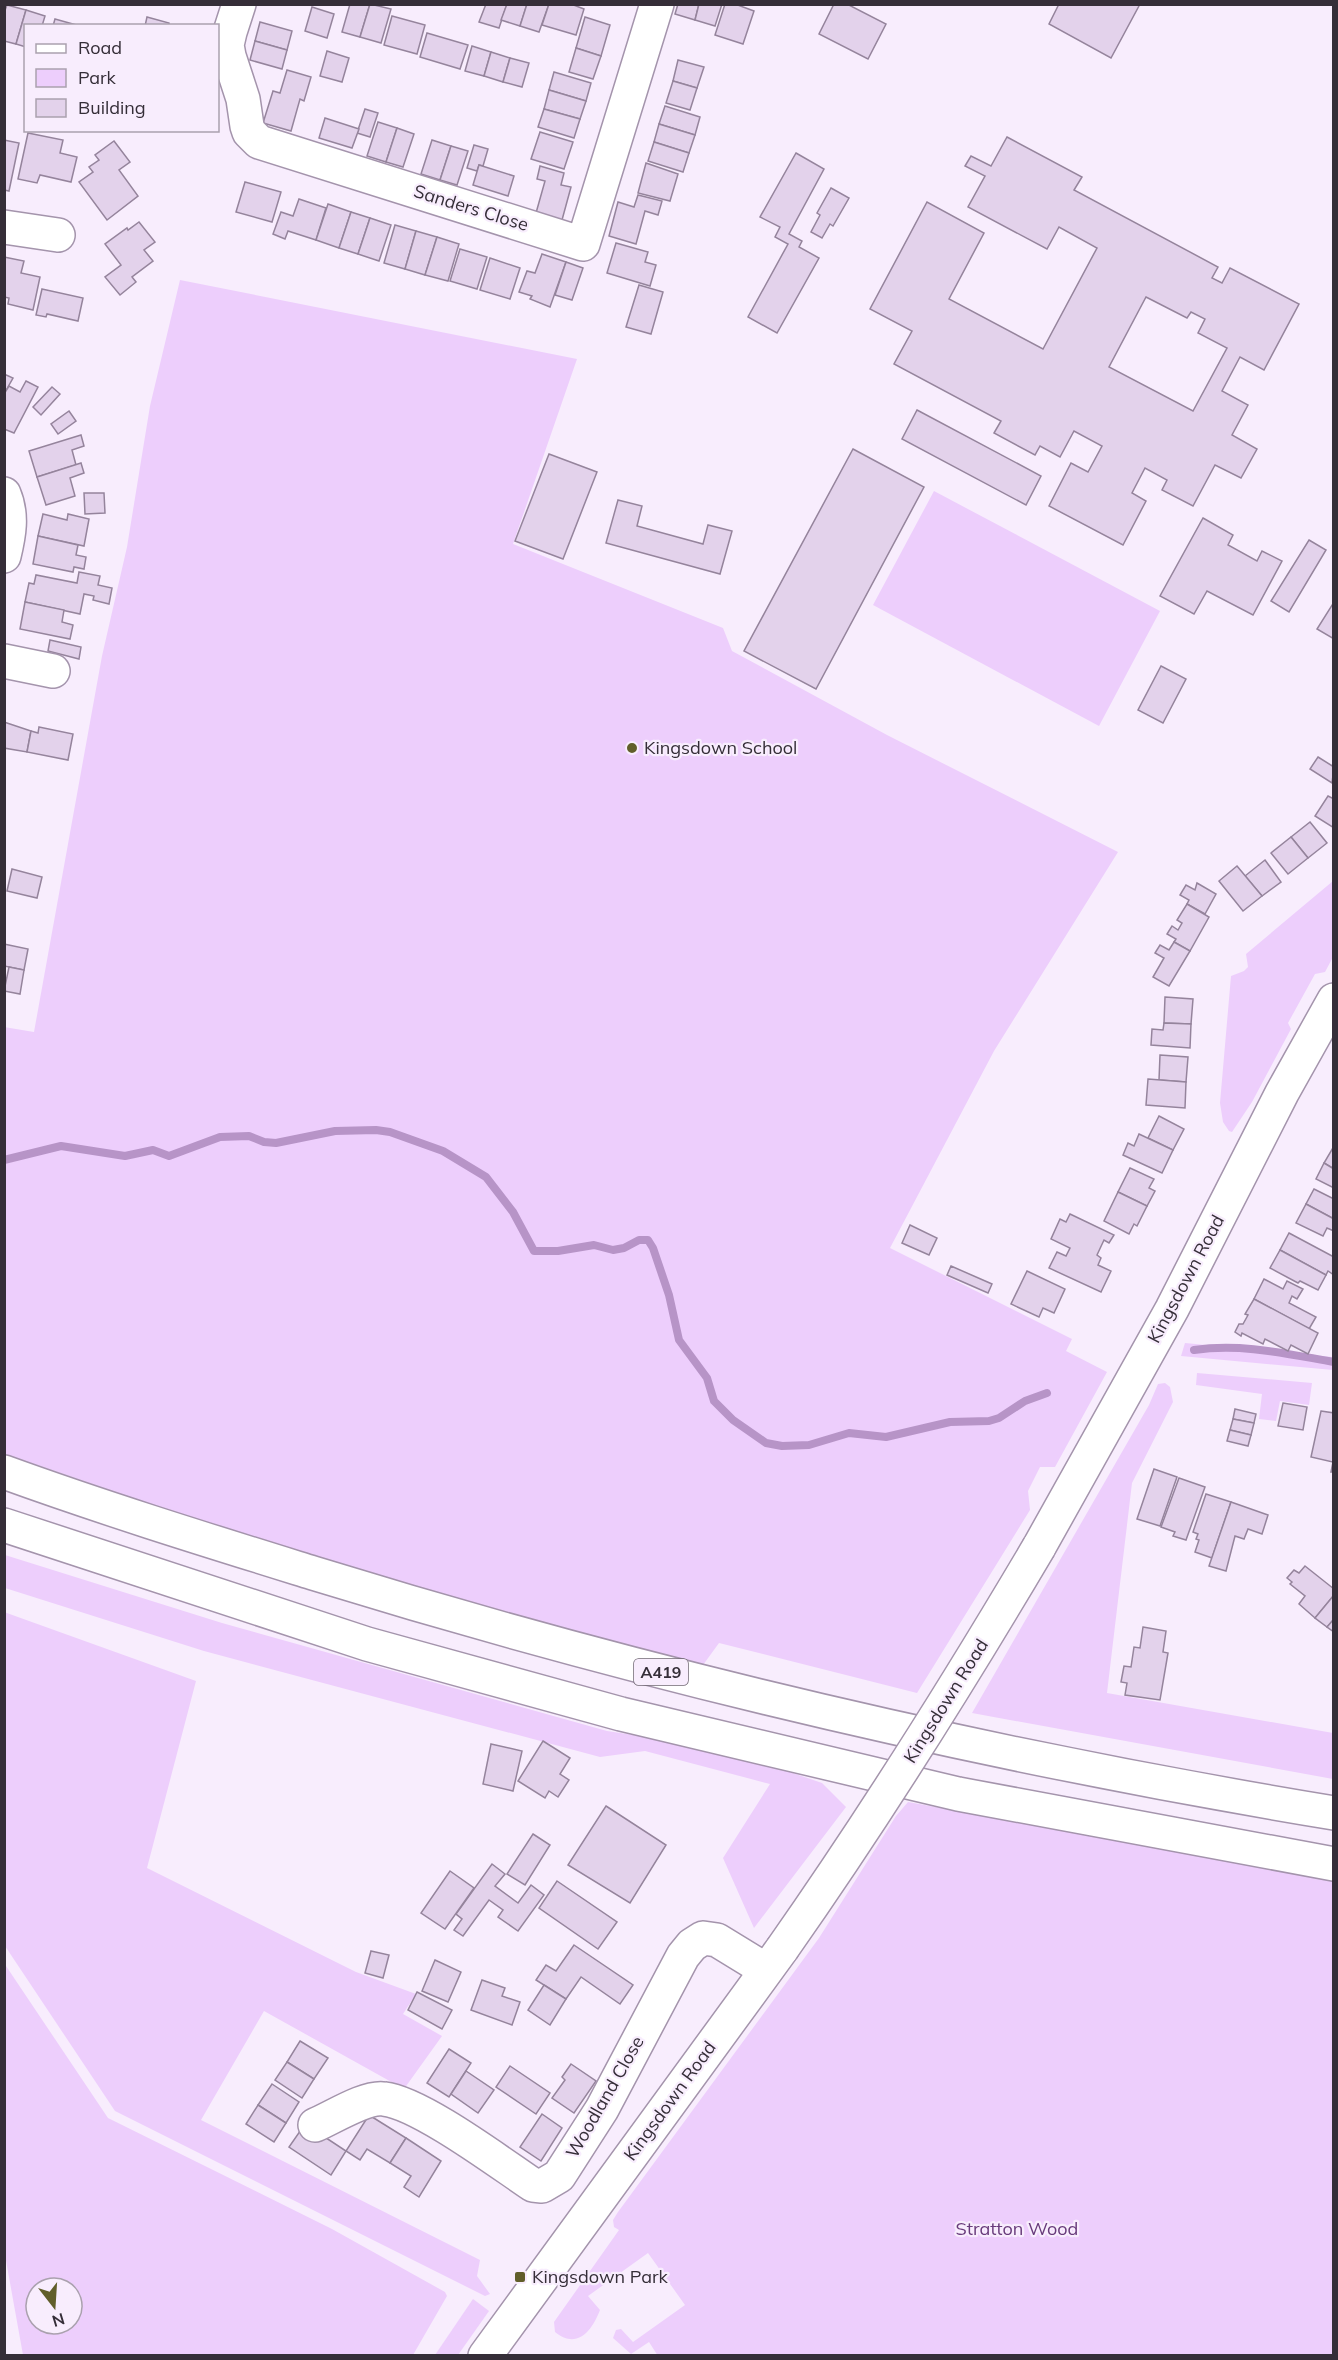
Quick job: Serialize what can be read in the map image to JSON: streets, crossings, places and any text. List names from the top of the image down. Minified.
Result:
{"streets":{"main road":["Sanders Close","Kingsdown Road","A419","Woodland Close"]},"crossings":[["Kingsdown Road","Woodland Close"]],"parks":["Stratton Wood"],"places":{"other":["Kingsdown School"],"transit":["Kingsdown Park"]},"legend":["Road","Park","Building"],"north":"bottom"}
